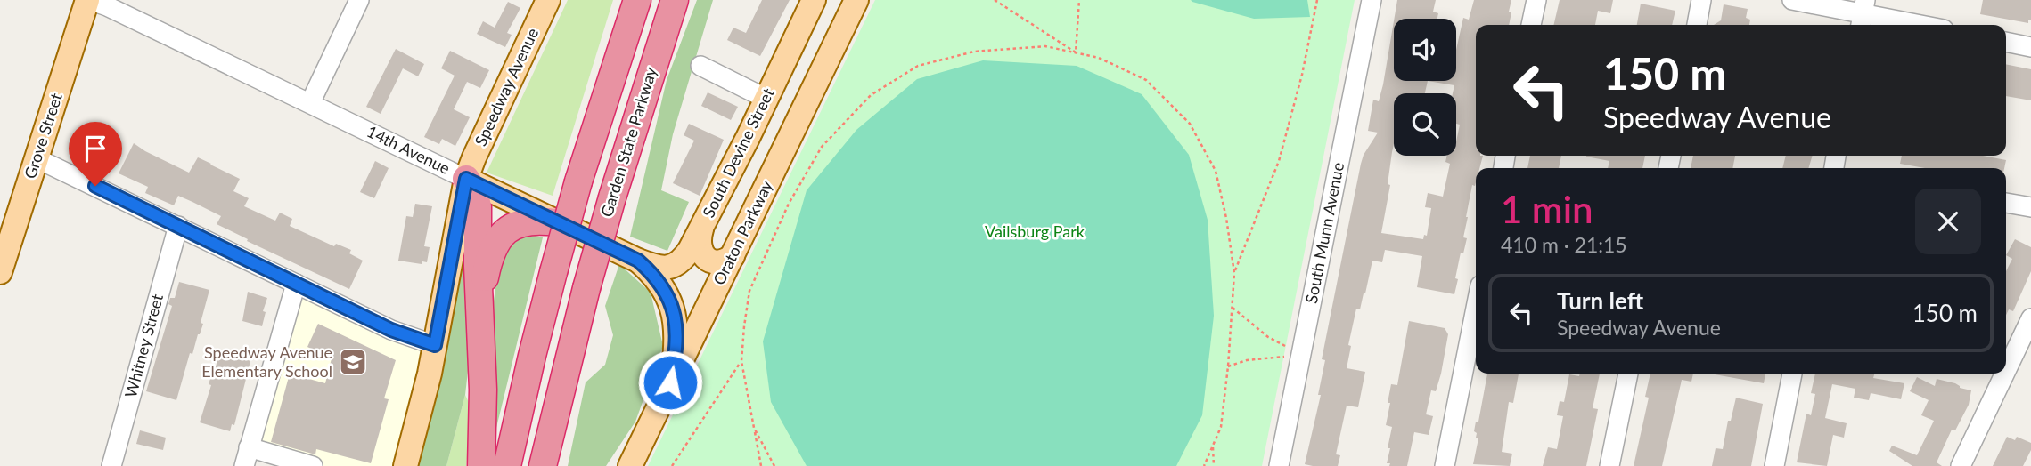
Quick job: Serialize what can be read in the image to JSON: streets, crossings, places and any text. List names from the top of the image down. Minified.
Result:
{"streets":{"highway":["Garden State Parkway"],"main road":["Speedway Avenue","Grove Street","14th Avenue","South Devine Street","Oraton Parkway"],"street":["South Munn Avenue","Whitney Street"]},"crossings":[["Speedway Avenue","14th Avenue"],["Grove Street","14th Avenue"],["14th Avenue","South Devine Street"],["14th Avenue","Oraton Parkway"]],"parks":["Vailsburg Park"],"places":{"school or university":["Speedway Avenue Elementary School"]},"page":{"turn":["150 m","Speedway Avenue"],"heading":["1 min","410 m · 21:15"],"list":[{"name":"Turn left","note":"Speedway Avenue","value":"150 m"}]}}
